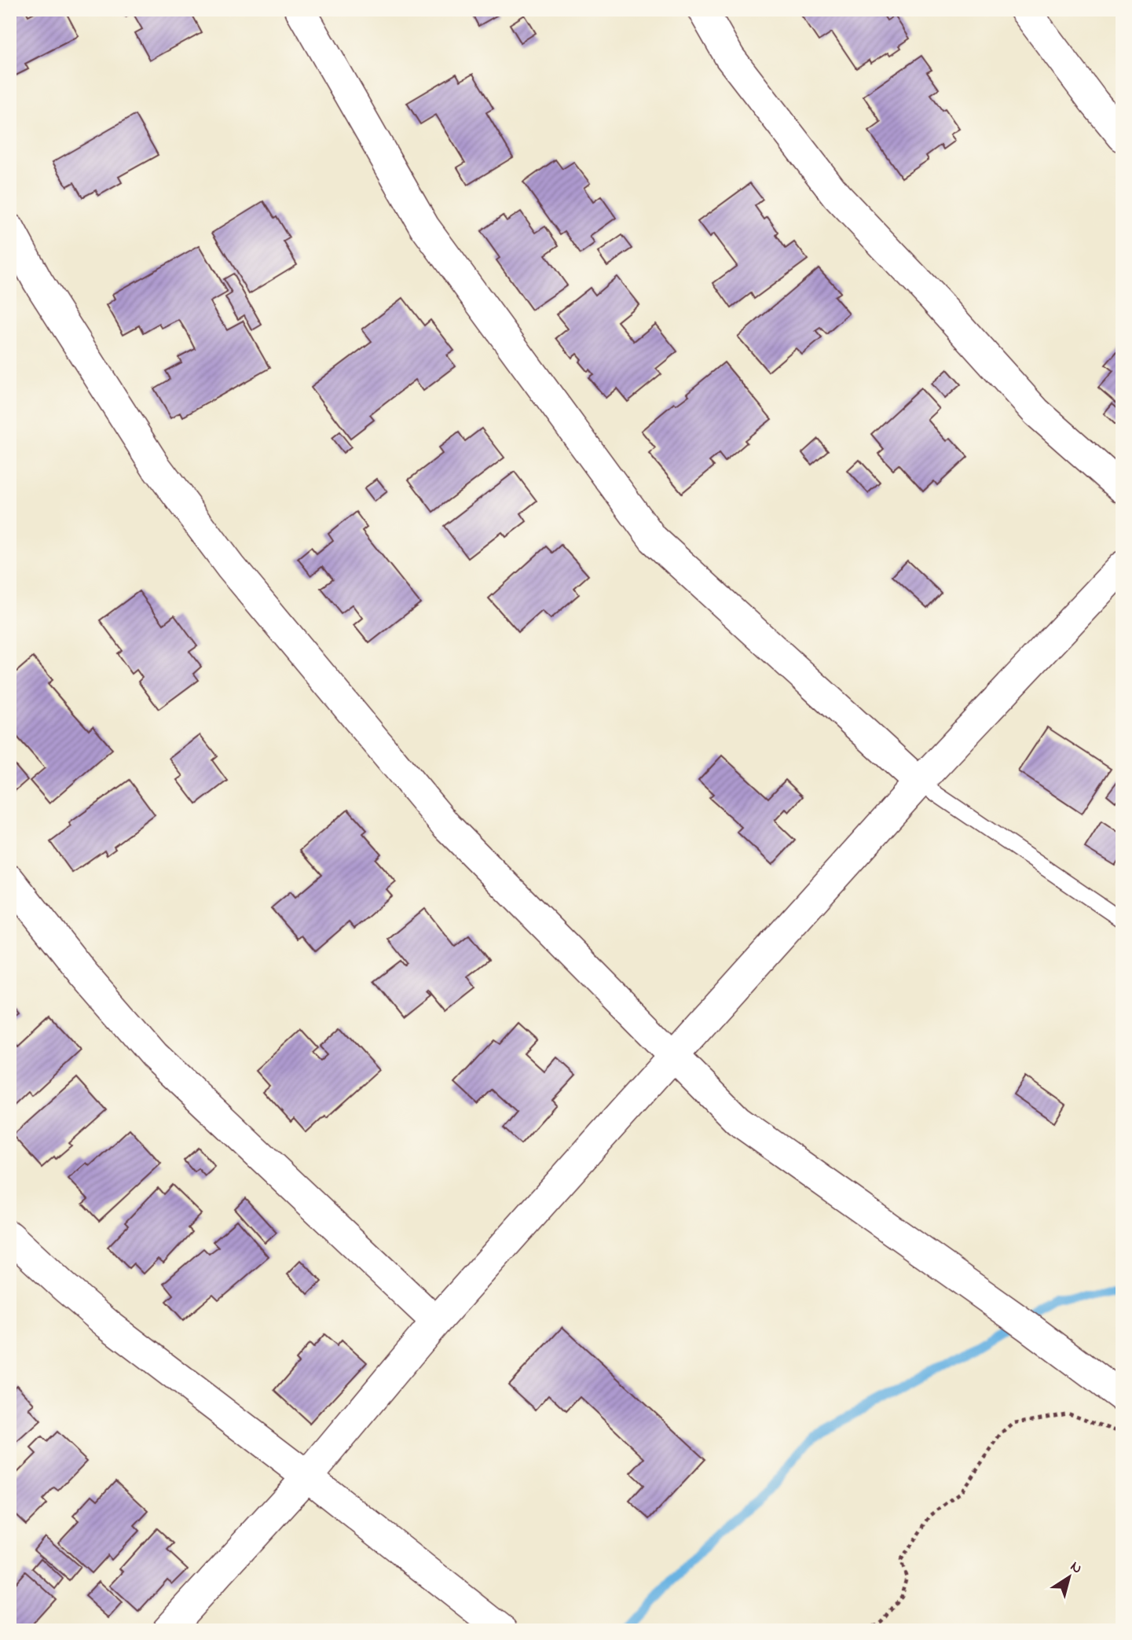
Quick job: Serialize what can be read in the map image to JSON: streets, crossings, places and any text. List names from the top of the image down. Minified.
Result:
{"north":"top right"}
